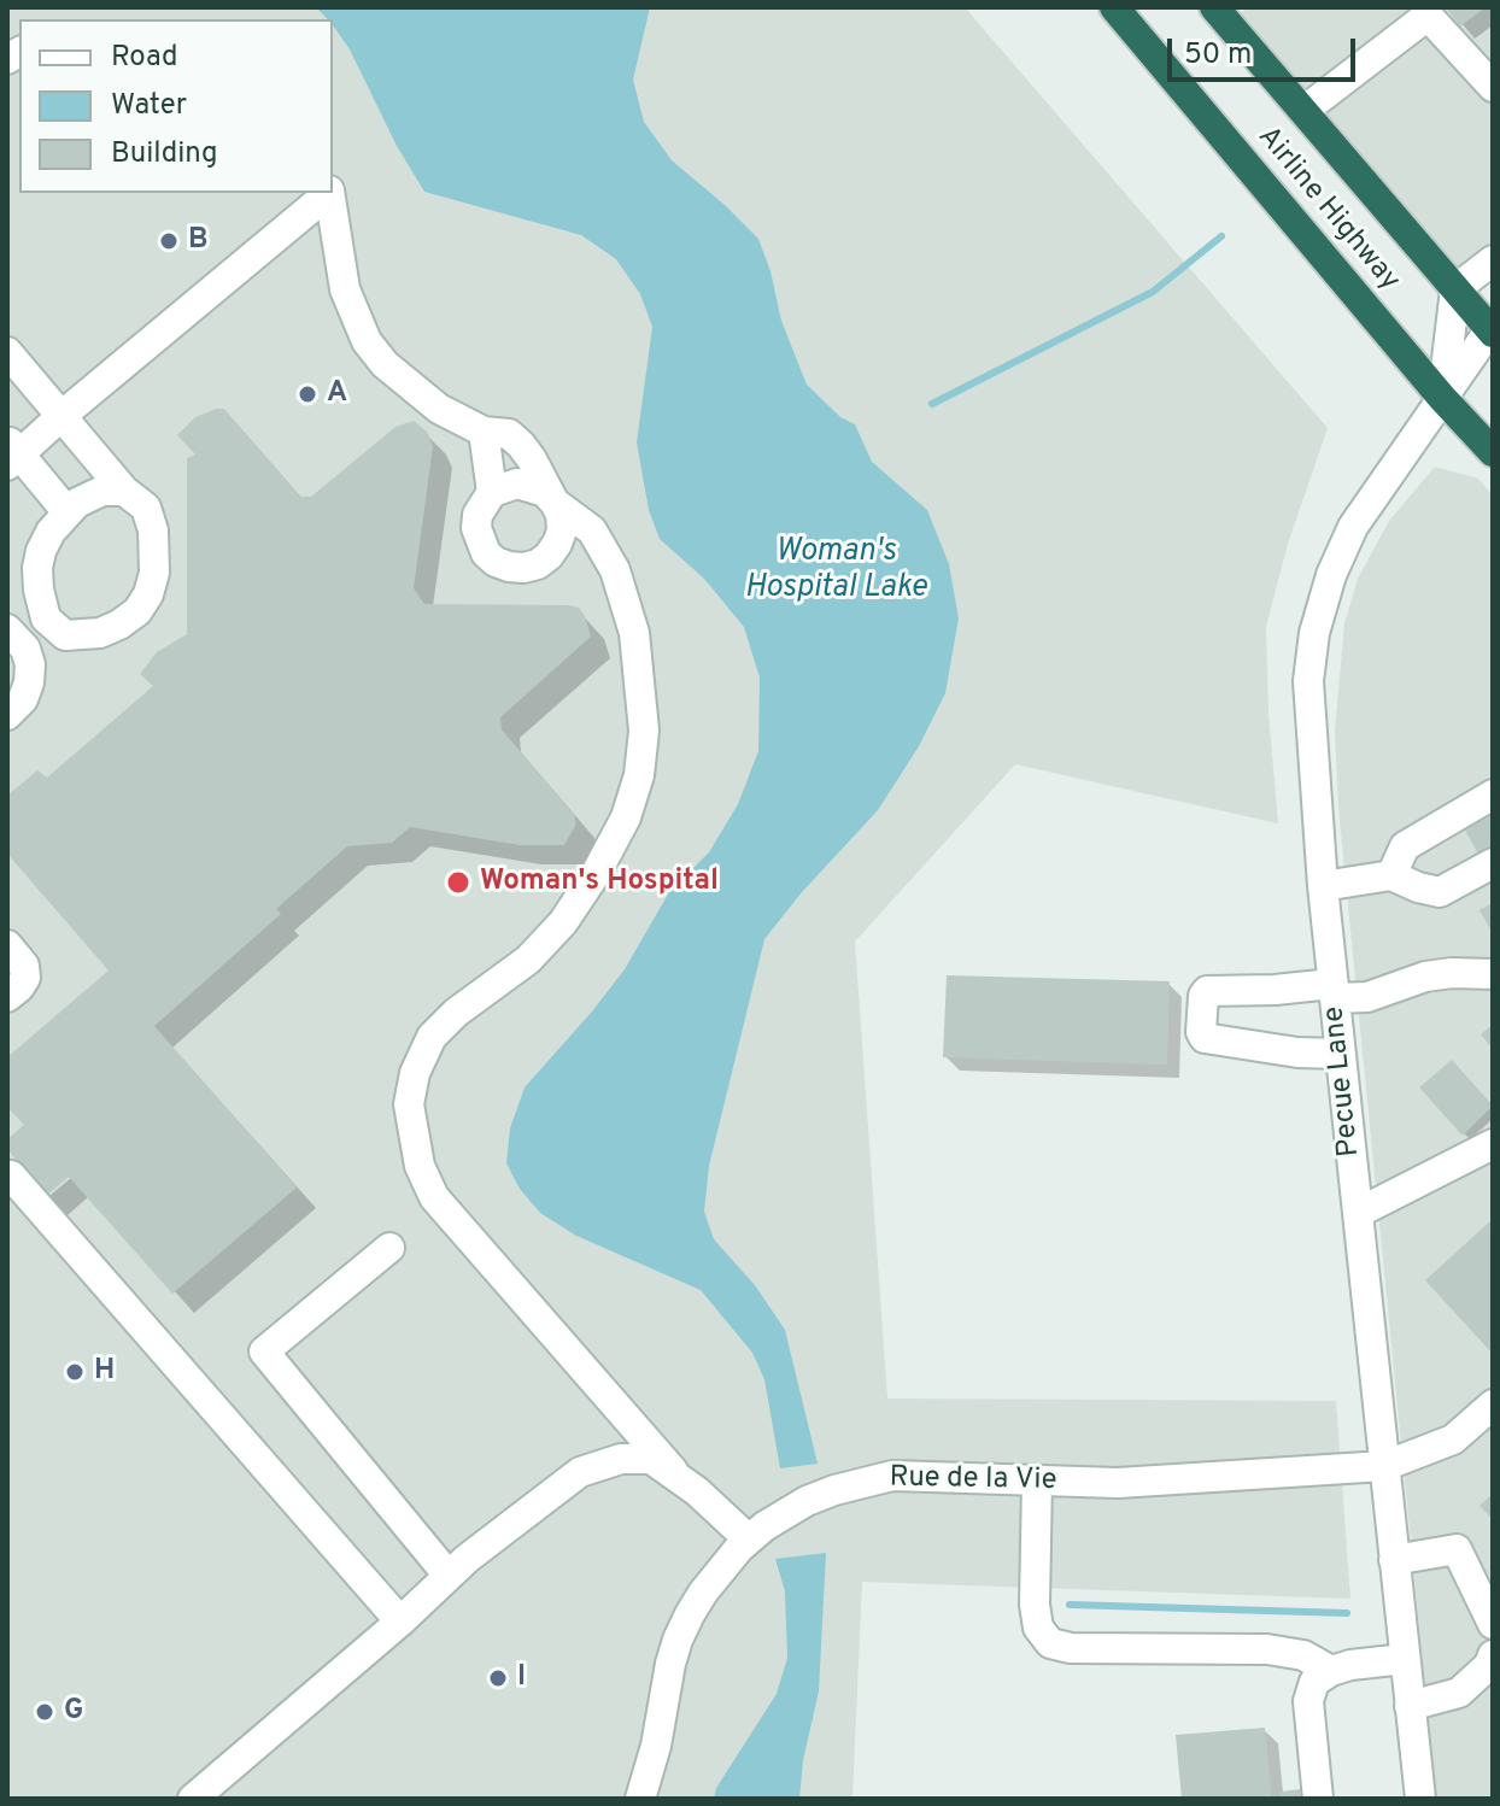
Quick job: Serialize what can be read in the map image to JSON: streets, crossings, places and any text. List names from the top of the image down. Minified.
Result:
{"streets":{"highway":["Airline Highway"],"street":["Pecue Lane","Rue de la Vie"]},"crossings":[["Airline Highway","Pecue Lane"],["Pecue Lane","Rue de la Vie"]],"water":["Woman's Hospital Lake"],"places":["B","A","Woman's Hospital","H","I","G"],"legend":["Road","Water","Building"],"scale_bar":"50 m"}
